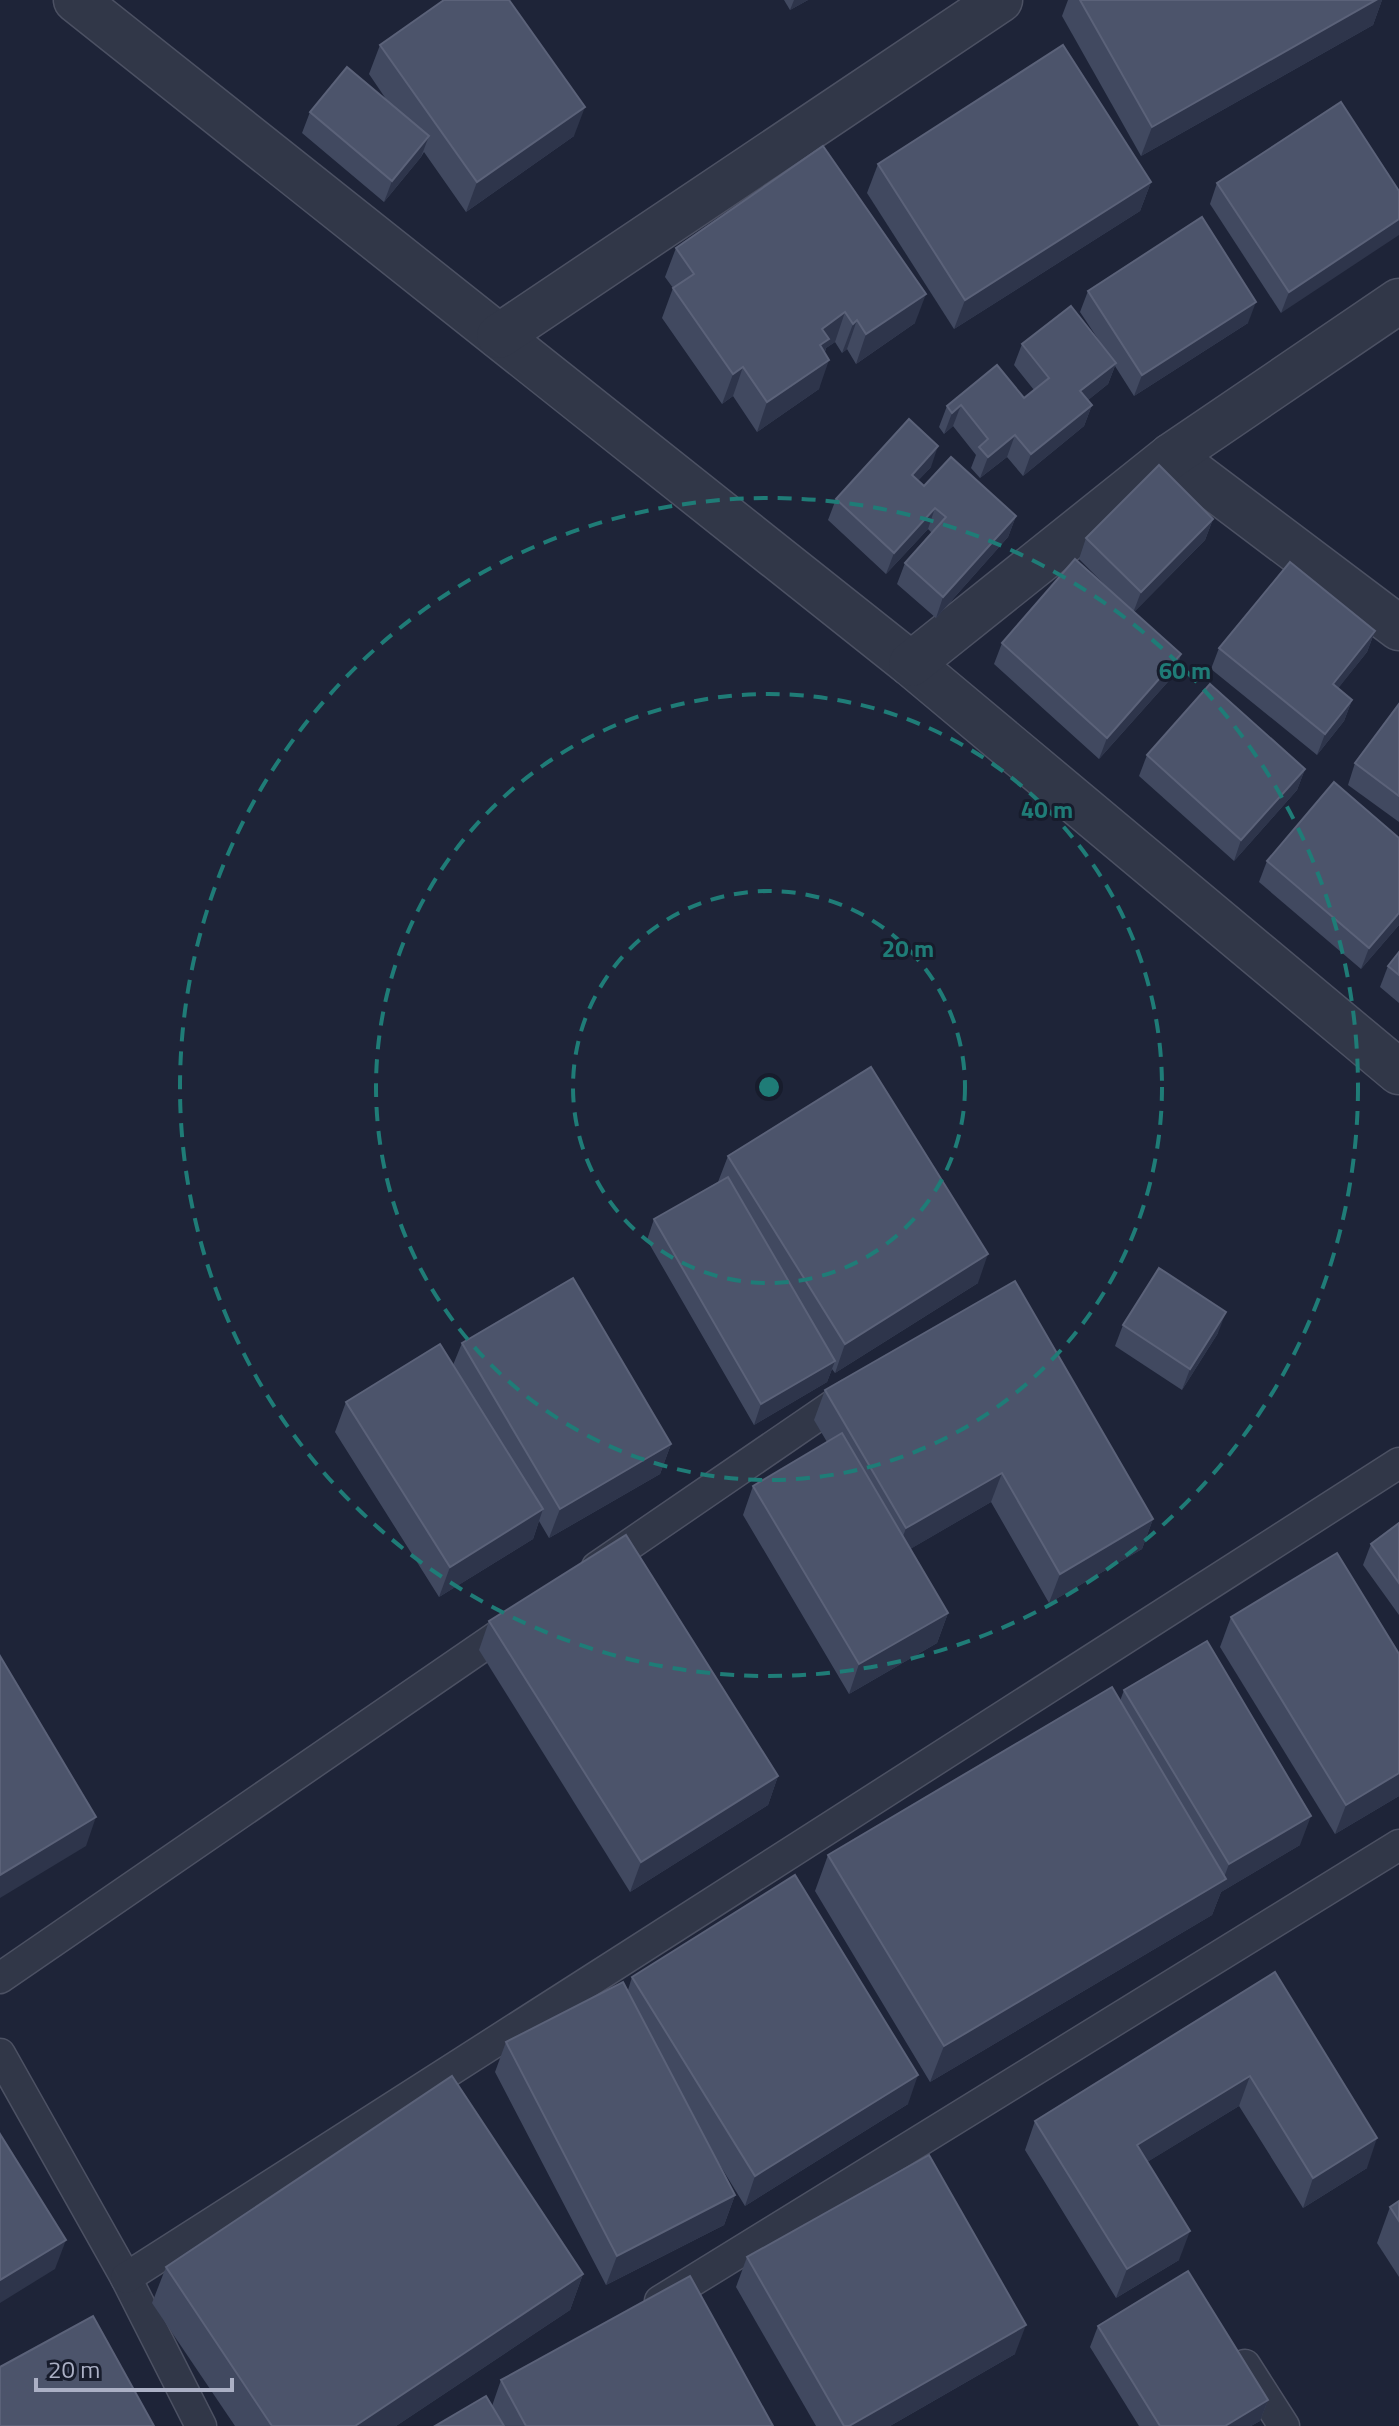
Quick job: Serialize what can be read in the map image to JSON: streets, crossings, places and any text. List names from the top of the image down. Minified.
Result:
{"scale_bar":"20 m","rings":["60 m","40 m","20 m"]}
